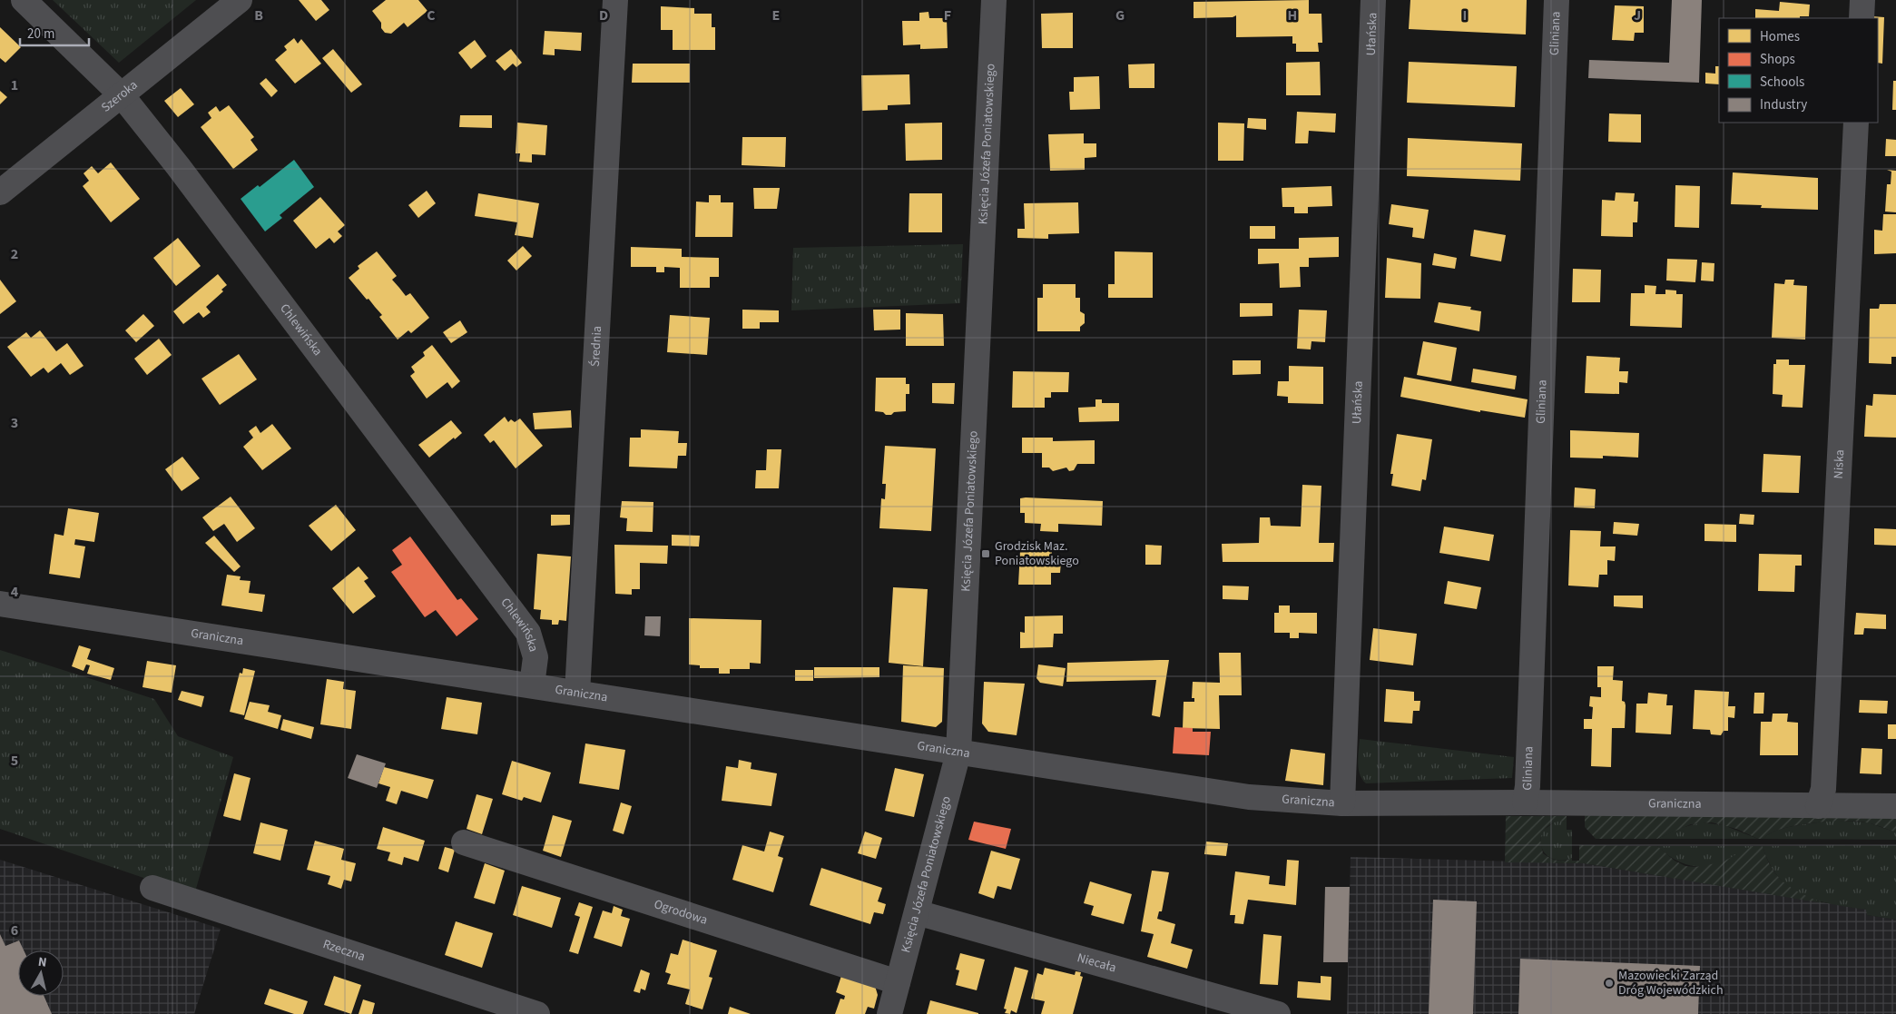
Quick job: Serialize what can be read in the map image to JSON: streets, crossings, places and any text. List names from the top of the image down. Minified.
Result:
{"streets":{"street":["Gliniana","Ułańska","Szeroka","Księcia Józefa Poniatowskiego","Chlewińska","Średnia","Niska","Graniczna","Ogrodowa","Rzeczna","Niecała"]},"crossings":[["Gliniana","Graniczna"],["Ułańska","Graniczna"],["Szeroka","Chlewińska"],["Księcia Józefa Poniatowskiego","Graniczna"],["Księcia Józefa Poniatowskiego","Ogrodowa"],["Księcia Józefa Poniatowskiego","Niecała"],["Chlewińska","Graniczna"],["Średnia","Graniczna"],["Niska","Graniczna"]],"places":{"transit":["Grodzisk Maz. Poniatowskiego"],"other":["Mazowiecki Zarząd Dróg Wojewódzkich"]},"legend":["Homes","Shops","Schools","Industry"],"scale_bar":"20 m","north":"top","grid":{"columns":["B","C","D","E","F","G","H","I","J"],"rows":["1","2","3","4","5","6"]}}
